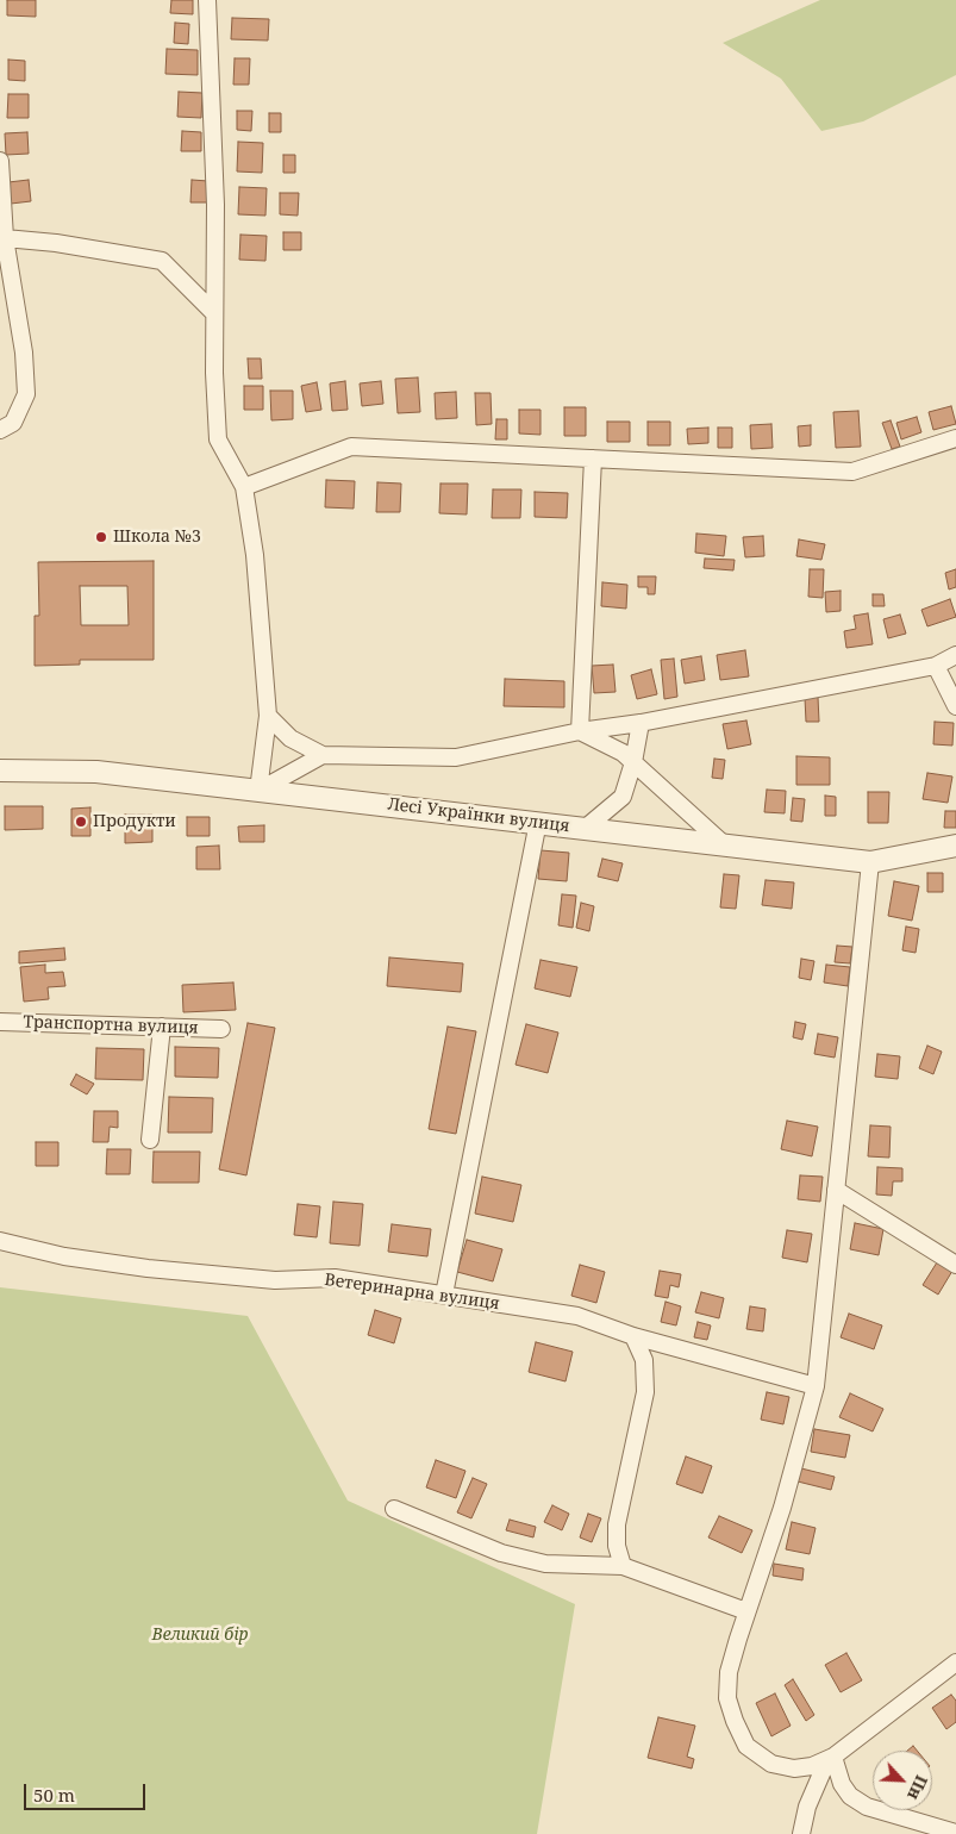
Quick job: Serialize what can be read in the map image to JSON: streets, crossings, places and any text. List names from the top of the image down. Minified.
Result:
{"streets":{"street":["Лесі Українки вулиця","Транспортна вулиця","Ветеринарна вулиця"]},"parks":["Великий бір"],"places":["Школа №3","Продукти"],"scale_bar":"50 m","north":"bottom right"}
